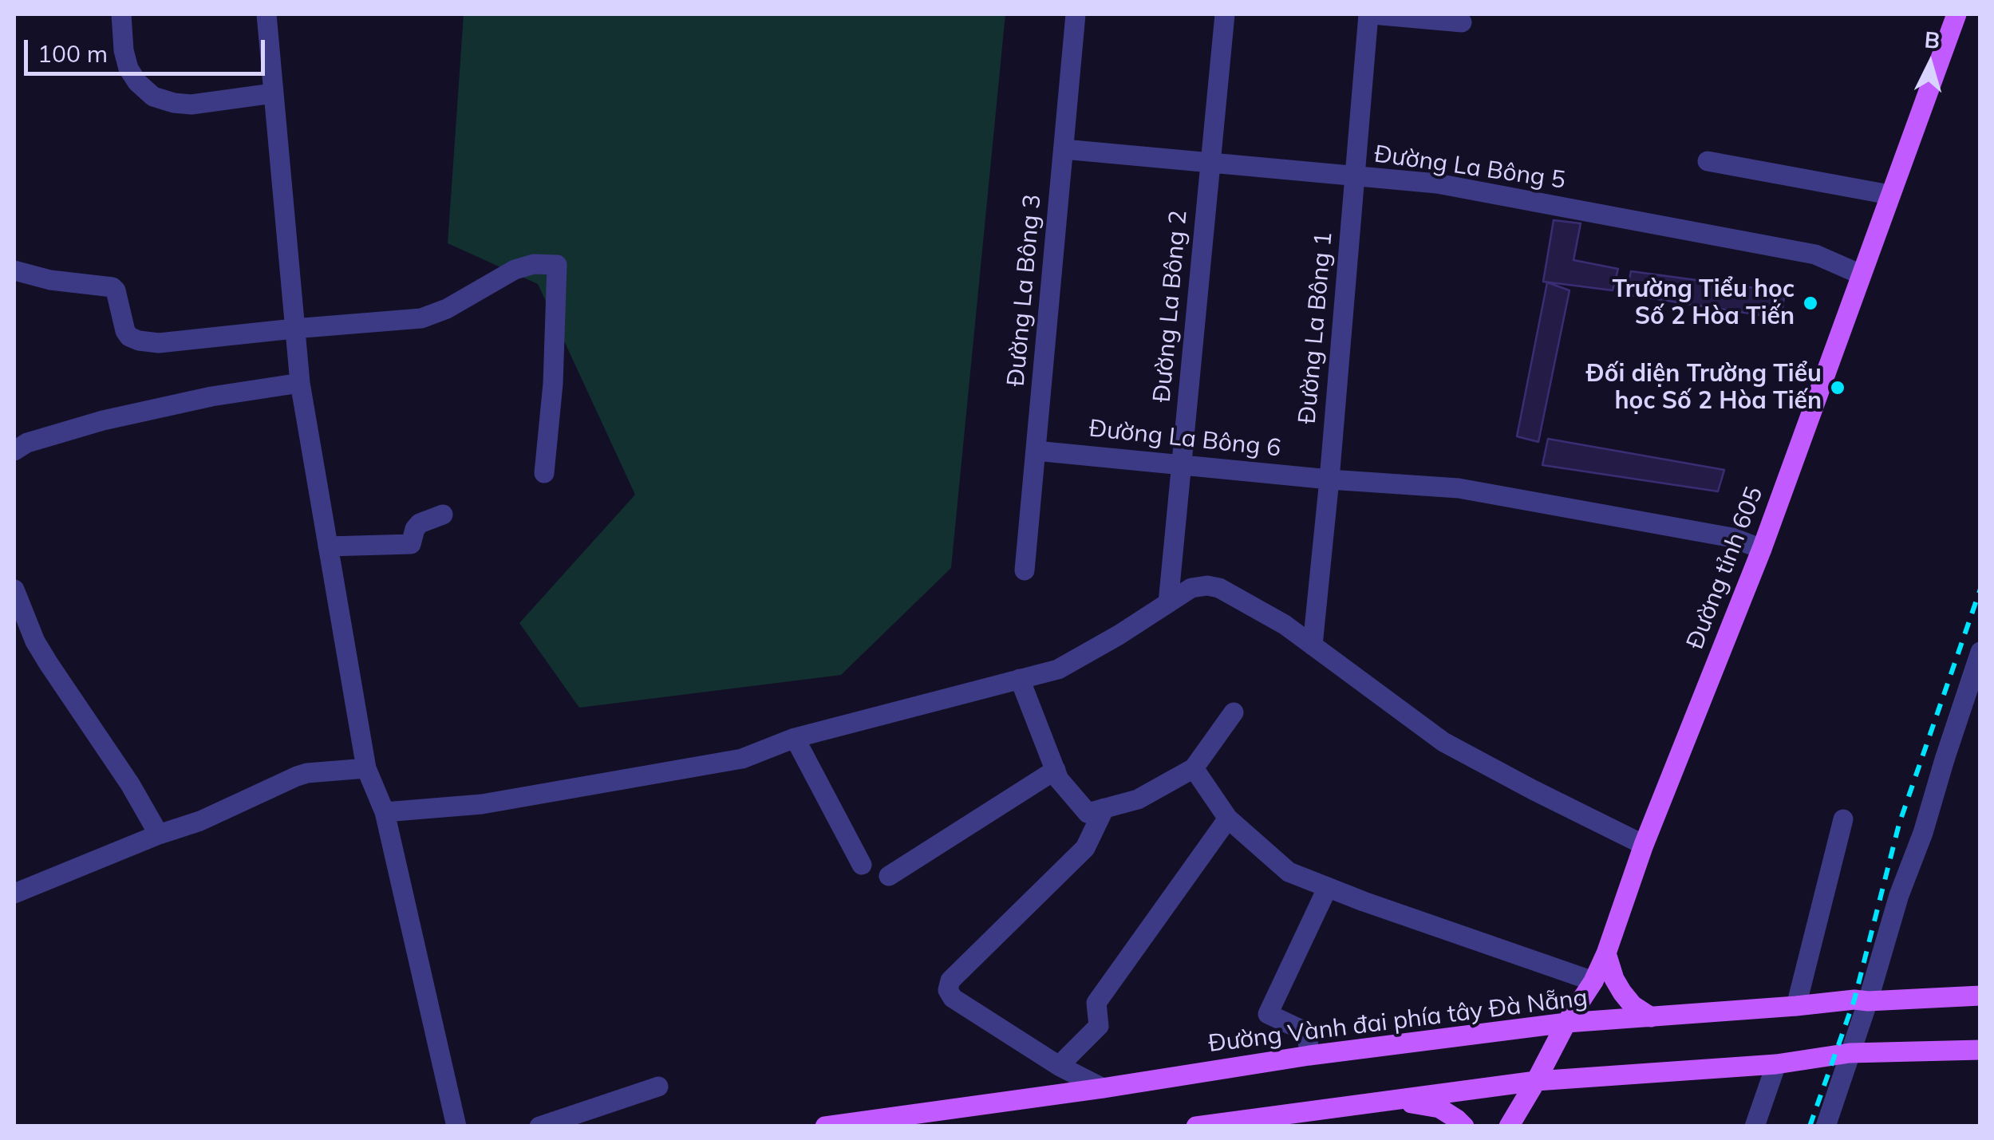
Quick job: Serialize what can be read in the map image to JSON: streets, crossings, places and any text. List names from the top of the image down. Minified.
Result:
{"streets":{"main road":["Đường tỉnh 605","Đường Vành đai phía tây Đà Nẵng"],"street":["Đường La Bông 5","Đường La Bông 3","Đường La Bông 2","Đường La Bông 1","Đường La Bông 6"]},"crossings":[["Đường La Bông 5","Đường La Bông 3"],["Đường La Bông 5","Đường La Bông 2"],["Đường La Bông 5","Đường La Bông 1"],["Đường La Bông 5","Đường tỉnh 605"],["Đường La Bông 3","Đường La Bông 6"],["Đường La Bông 2","Đường La Bông 6"],["Đường La Bông 1","Đường La Bông 6"],["Đường La Bông 6","Đường tỉnh 605"],["Đường tỉnh 605","Đường Vành đai phía tây Đà Nẵng"]],"places":["Trường Tiểu học Số 2 Hòa Tiến","Đối diện Trường Tiểu học Số 2 Hòa Tiến"],"scale_bar":"100 m","north":"top"}
